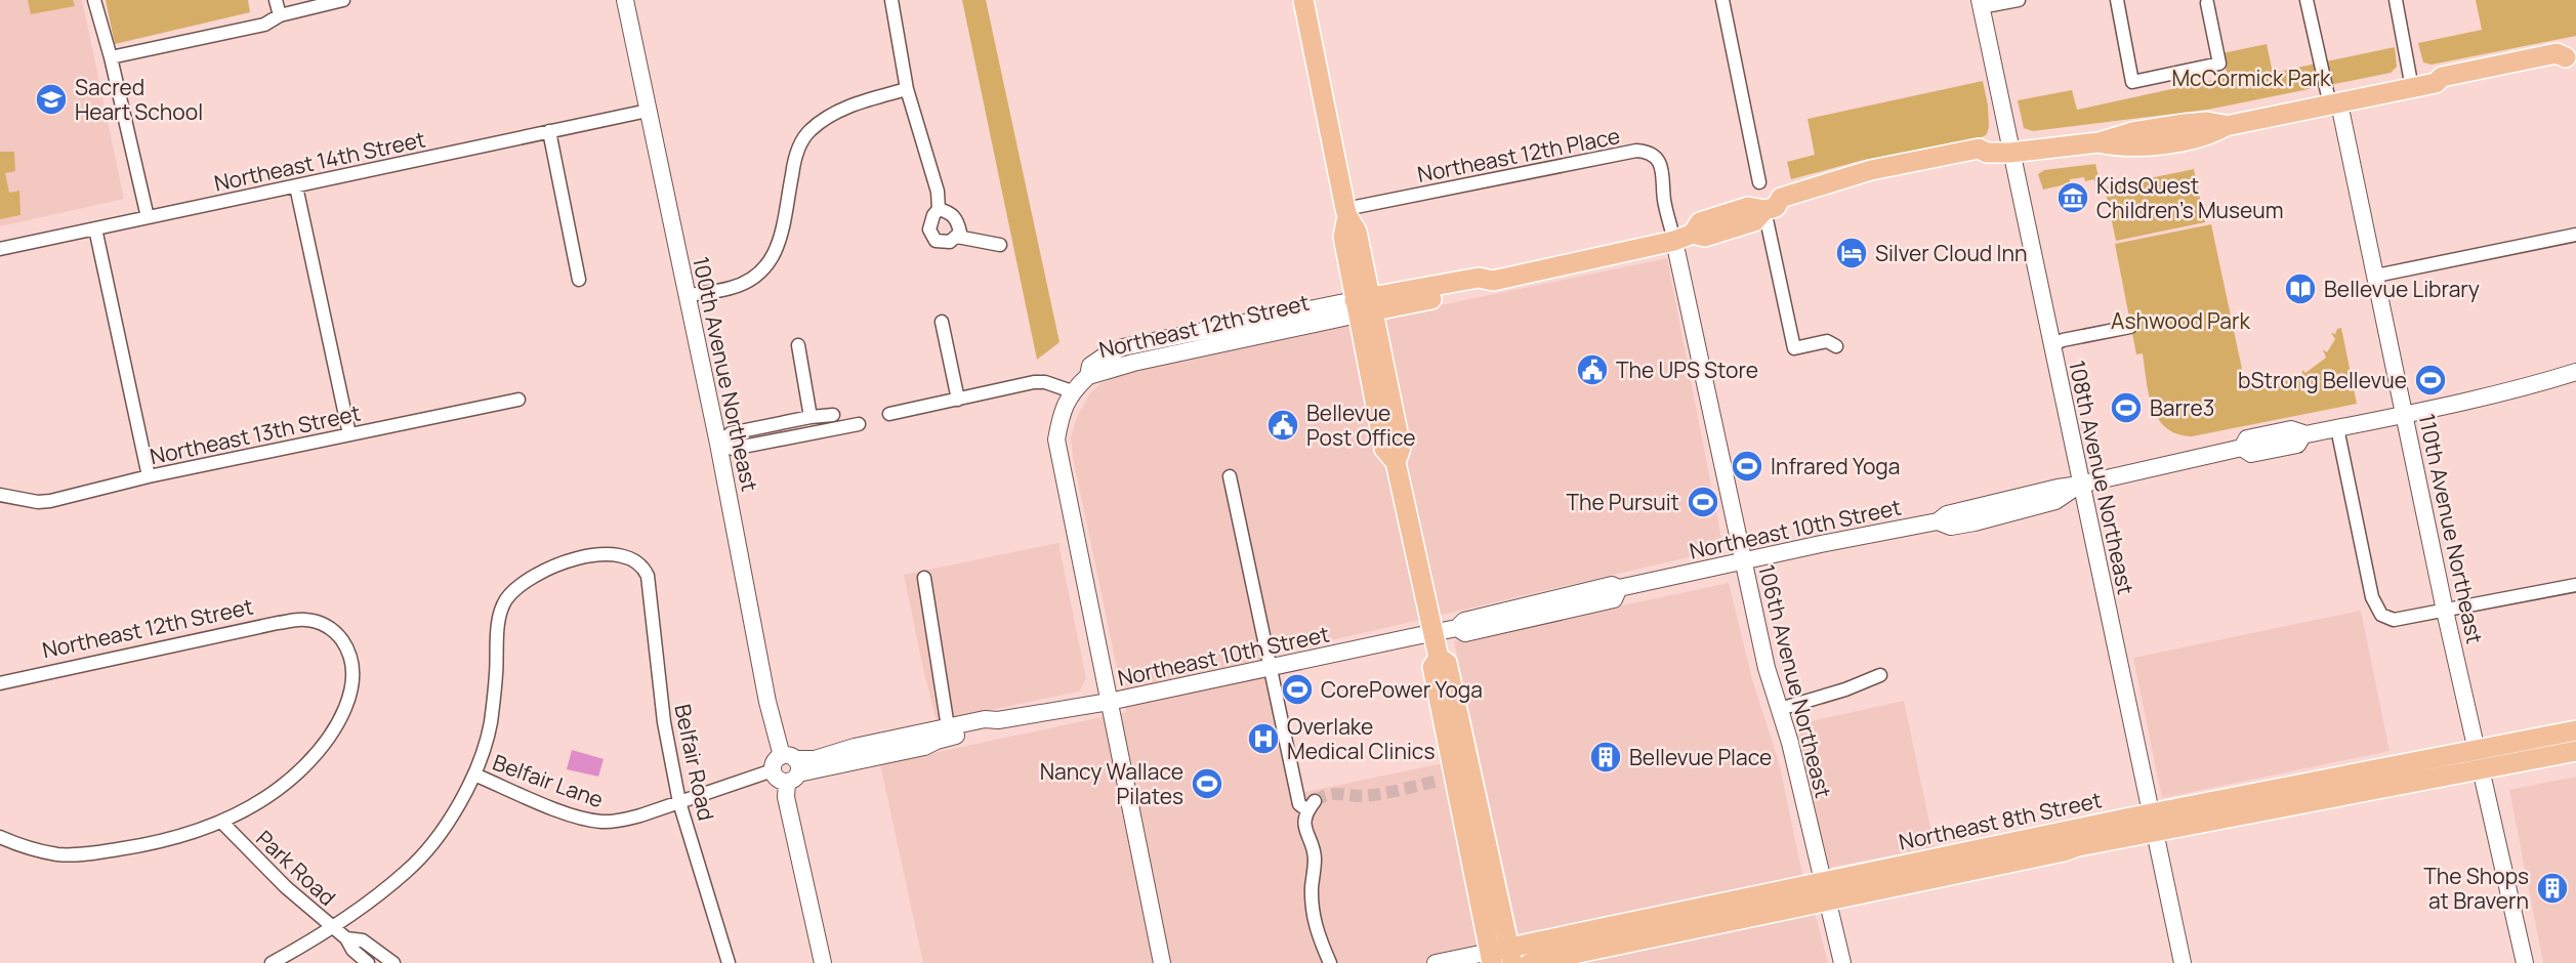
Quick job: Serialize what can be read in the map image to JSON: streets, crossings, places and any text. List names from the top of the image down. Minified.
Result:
{"streets":{"main road":["Northeast 12th Street","Northeast 8th Street"],"street":["Northeast 12th Place","Northeast 14th Street","100th Avenue Northeast","Northeast 13th Street","108th Avenue Northeast","Northeast 10th Street","110th Avenue Northeast","106th Avenue Northeast","Belfair Road","Belfair Lane","Park Road"]},"crossings":[["Northeast 12th Place","Northeast 12th Street"],["Northeast 12th Place","106th Avenue Northeast"],["Northeast 14th Street","100th Avenue Northeast"],["Northeast 12th Street","108th Avenue Northeast"],["Northeast 12th Street","110th Avenue Northeast"],["Northeast 12th Street","106th Avenue Northeast"],["Northeast 12th Street","Park Road"],["100th Avenue Northeast","Northeast 10th Street"],["108th Avenue Northeast","Northeast 10th Street"],["108th Avenue Northeast","Northeast 8th Street"],["Northeast 10th Street","110th Avenue Northeast"],["Northeast 10th Street","106th Avenue Northeast"],["110th Avenue Northeast","Northeast 8th Street"],["106th Avenue Northeast","Northeast 8th Street"],["Belfair Road","Belfair Lane"]],"parks":["McCormick Park","Ashwood Park"],"places":{"school or university":["Sacred Heart School"],"museum":["KidsQuest Children's Museum"],"hotel":["Silver Cloud Inn"],"library":["Bellevue Library"],"public building":["The UPS Store","Bellevue Post Office"],"sports":["bStrong Bellevue","Barre3","Infrared Yoga","The Pursuit","CorePower Yoga","Nancy Wallace Pilates"],"hospital":["Overlake Medical Clinics"],"building":["Bellevue Place","The Shops at Bravern"]}}
